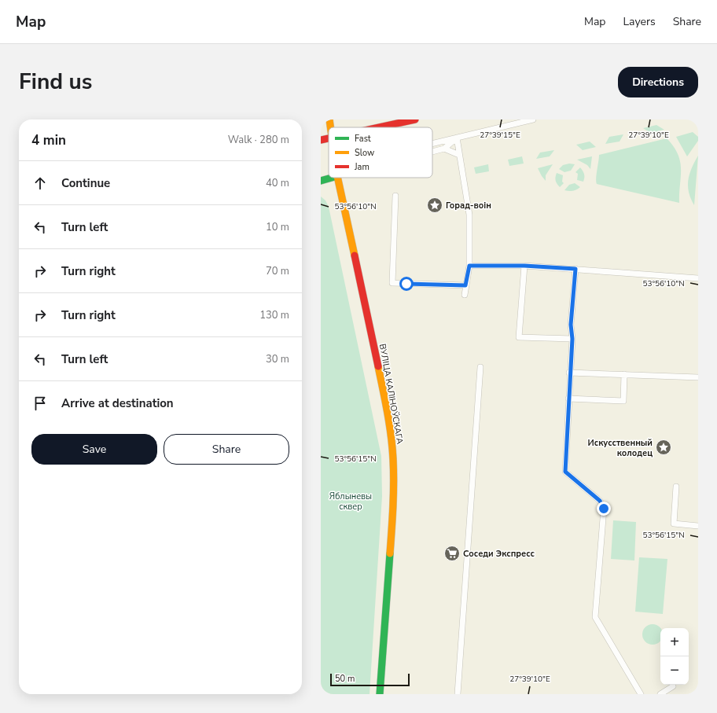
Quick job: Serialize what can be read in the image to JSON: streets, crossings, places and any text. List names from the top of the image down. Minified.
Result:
{"streets":{"main road":["ВУЛІЦА КАЛІНОЎСКАГА"]},"parks":["Яблыневы сквер"],"places":{"place":["Горад-воін","Искусственный колодец"],"supermarket":["Соседи Экспресс"]},"legend":["Fast","Slow","Jam"],"scale_bar":"50 m","page":{"header":"Map","nav":["Map","Layers","Share"],"title":"Find us","buttons":["Directions",["Save","Share"]],"heading":["4 min","Walk · 280 m"],"list":[["Continue","40 m"],["Turn left","10 m"],["Turn right","70 m"],["Turn right","130 m"],["Turn left","30 m"],"Arrive at destination"],"map_buttons":["+","−"],"scale":"50 m"},"coordinates":["27°39'15\"E","27°39'10\"E","53°56'10\"N","53°56'15\"N"]}
